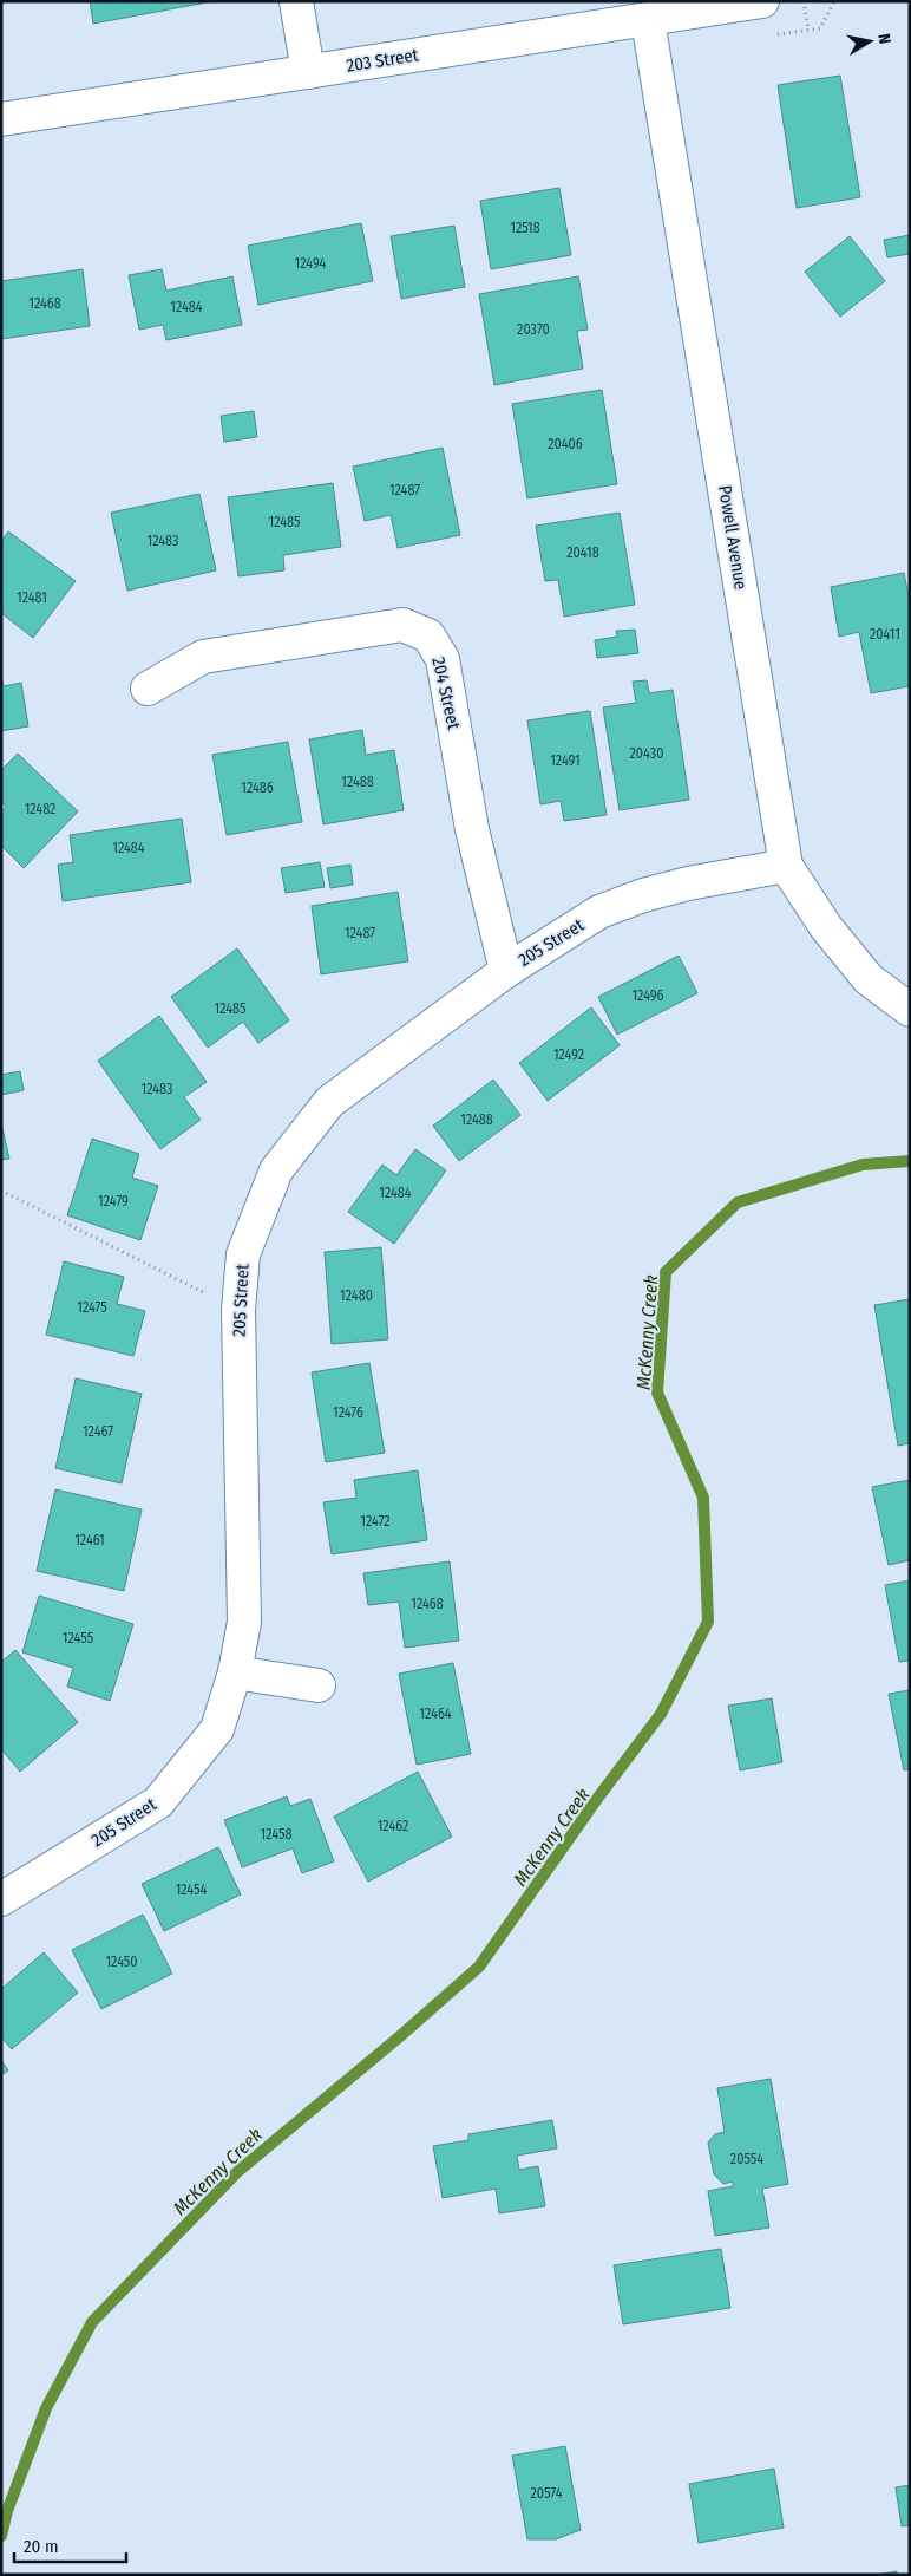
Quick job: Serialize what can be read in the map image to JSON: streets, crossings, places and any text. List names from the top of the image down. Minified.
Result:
{"streets":{"street":["203 Street","Powell Avenue","204 Street","205 Street"]},"crossings":[["203 Street","Powell Avenue"],["Powell Avenue","205 Street"],["204 Street","205 Street"]],"water":["McKenny Creek"],"house_numbers":["12518","12494","12468","12484","20370","20406","12487","12485","12483","20418","12481","20411","20430","12491","12488","12486","12482","12484","12487","12496","12485","12492","12483","12488","12484","12479","12480","12475","12476","12467","12472","12461","12468","12455","12464","12462","12458","12454","12450","20554","20574"],"scale_bar":"20 m","north":"right"}
